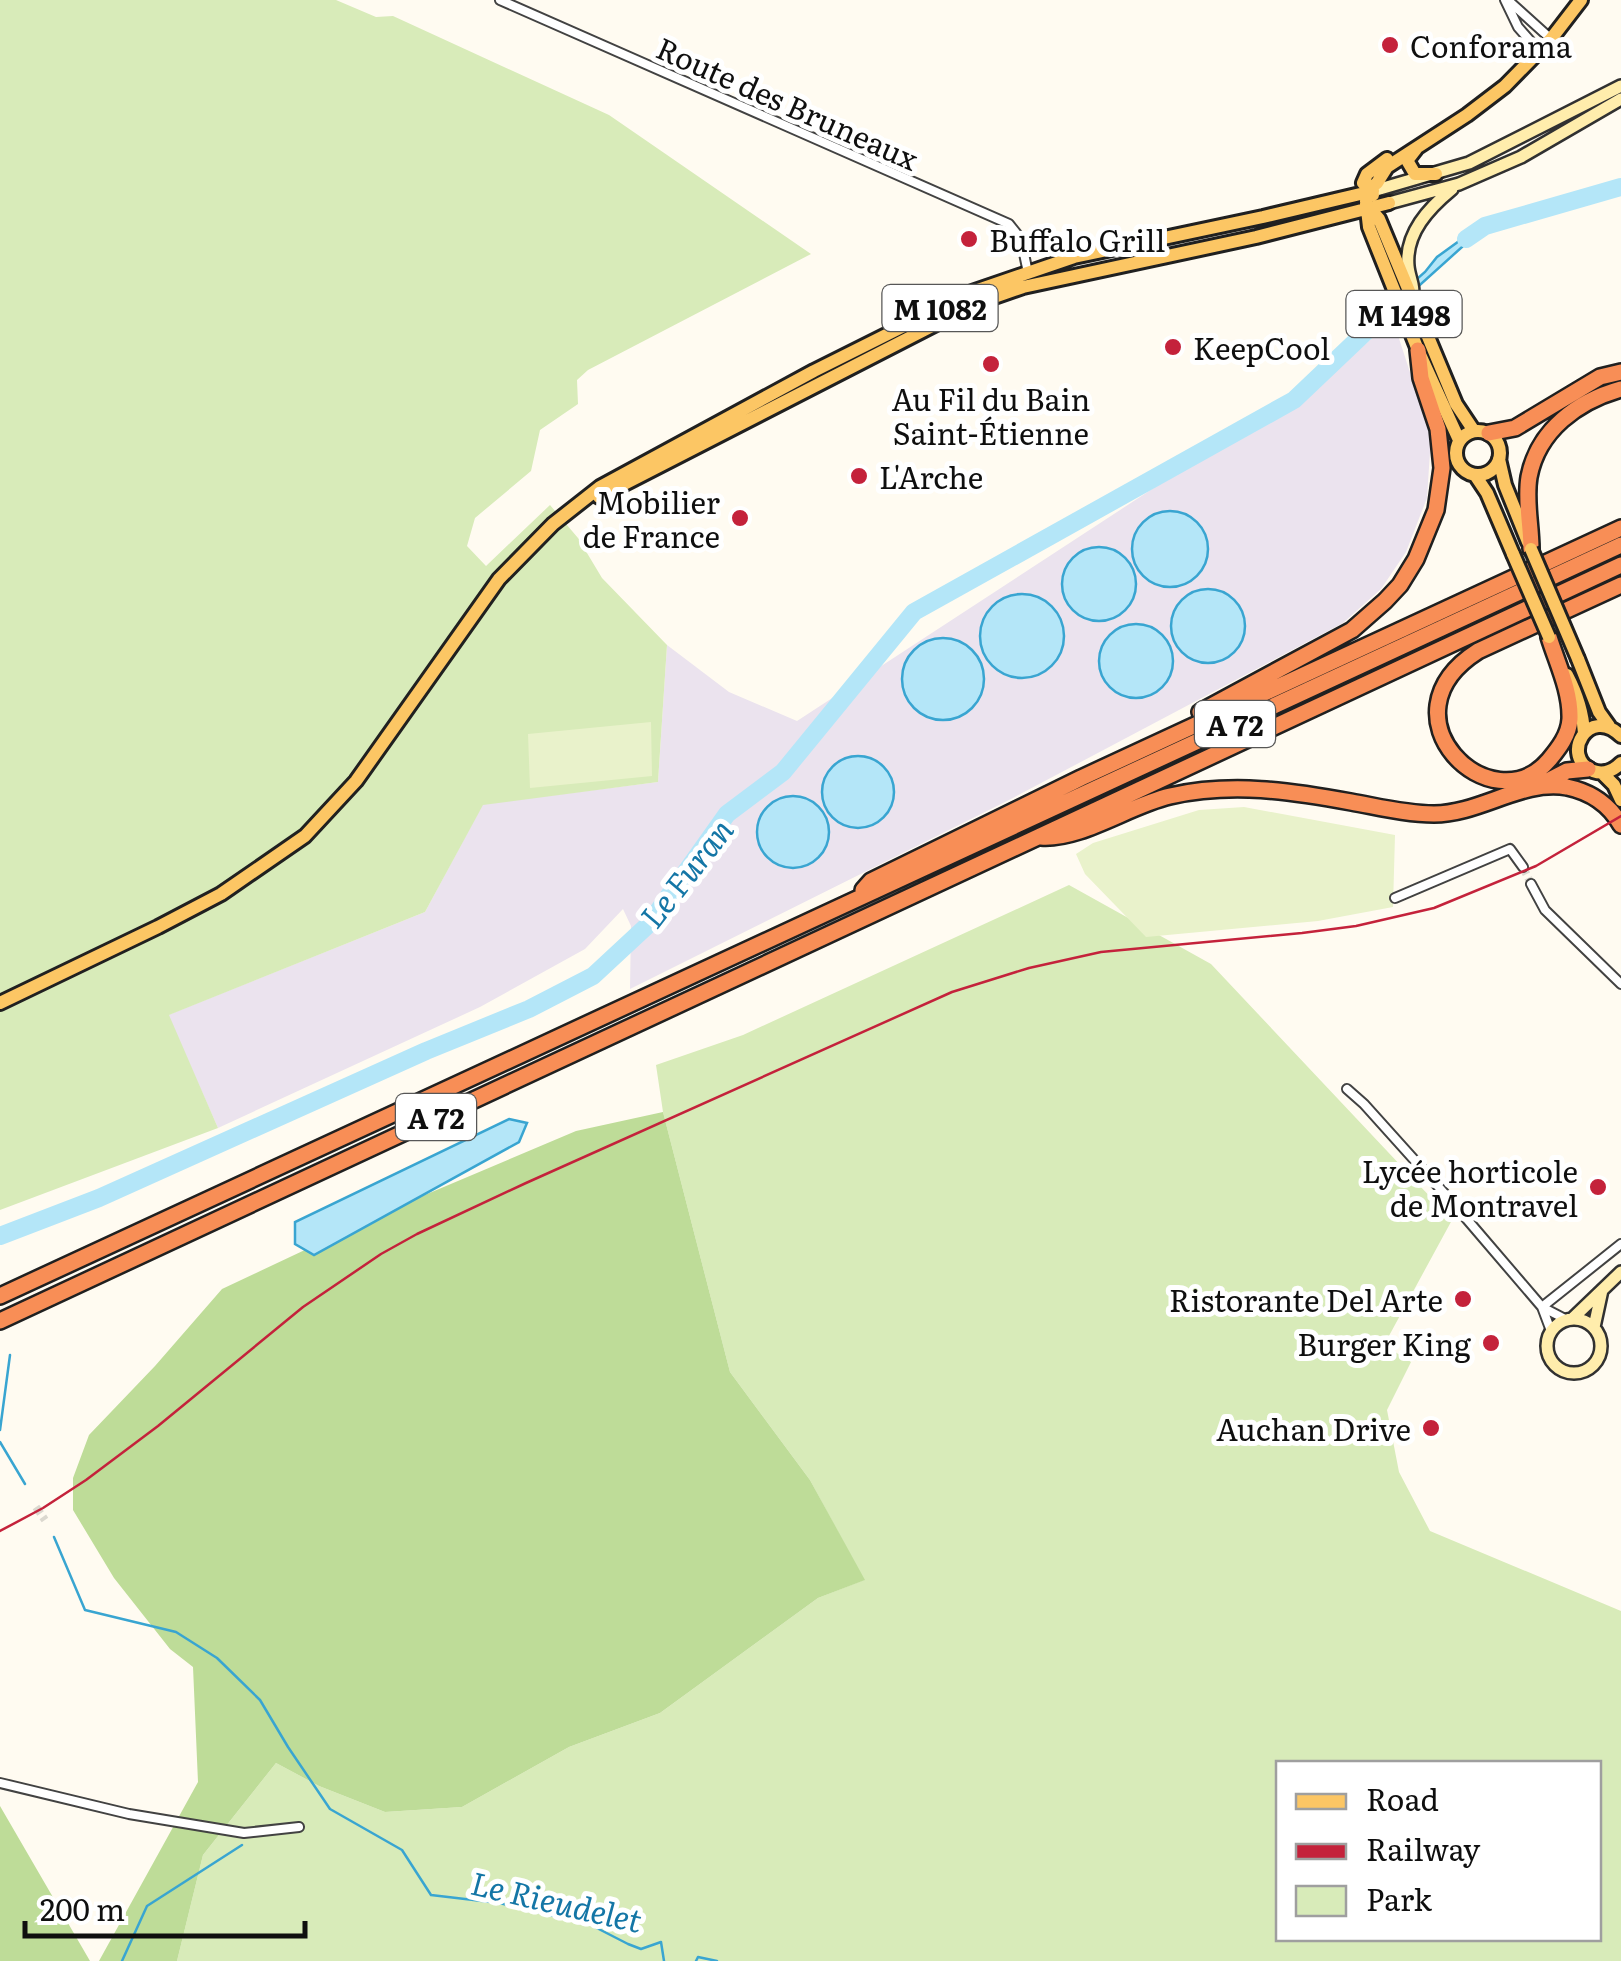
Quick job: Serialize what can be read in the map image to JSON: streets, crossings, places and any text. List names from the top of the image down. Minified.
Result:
{"streets":{"highway":["A 72"],"main road":["M 1082","M 1498"],"street":["Route des Bruneaux"]},"crossings":[["Route des Bruneaux","M 1082"],["M 1082","M 1498"]],"water":["Le Furan","Le Rieudelet"],"places":["Conforama","Buffalo Grill","KeepCool","Au Fil du Bain Saint-Étienne","L'Arche","Mobilier de France","Lycée horticole de Montravel","Ristorante Del Arte","Burger King","Auchan Drive"],"legend":["Road","Railway","Park"],"scale_bar":"200 m"}
